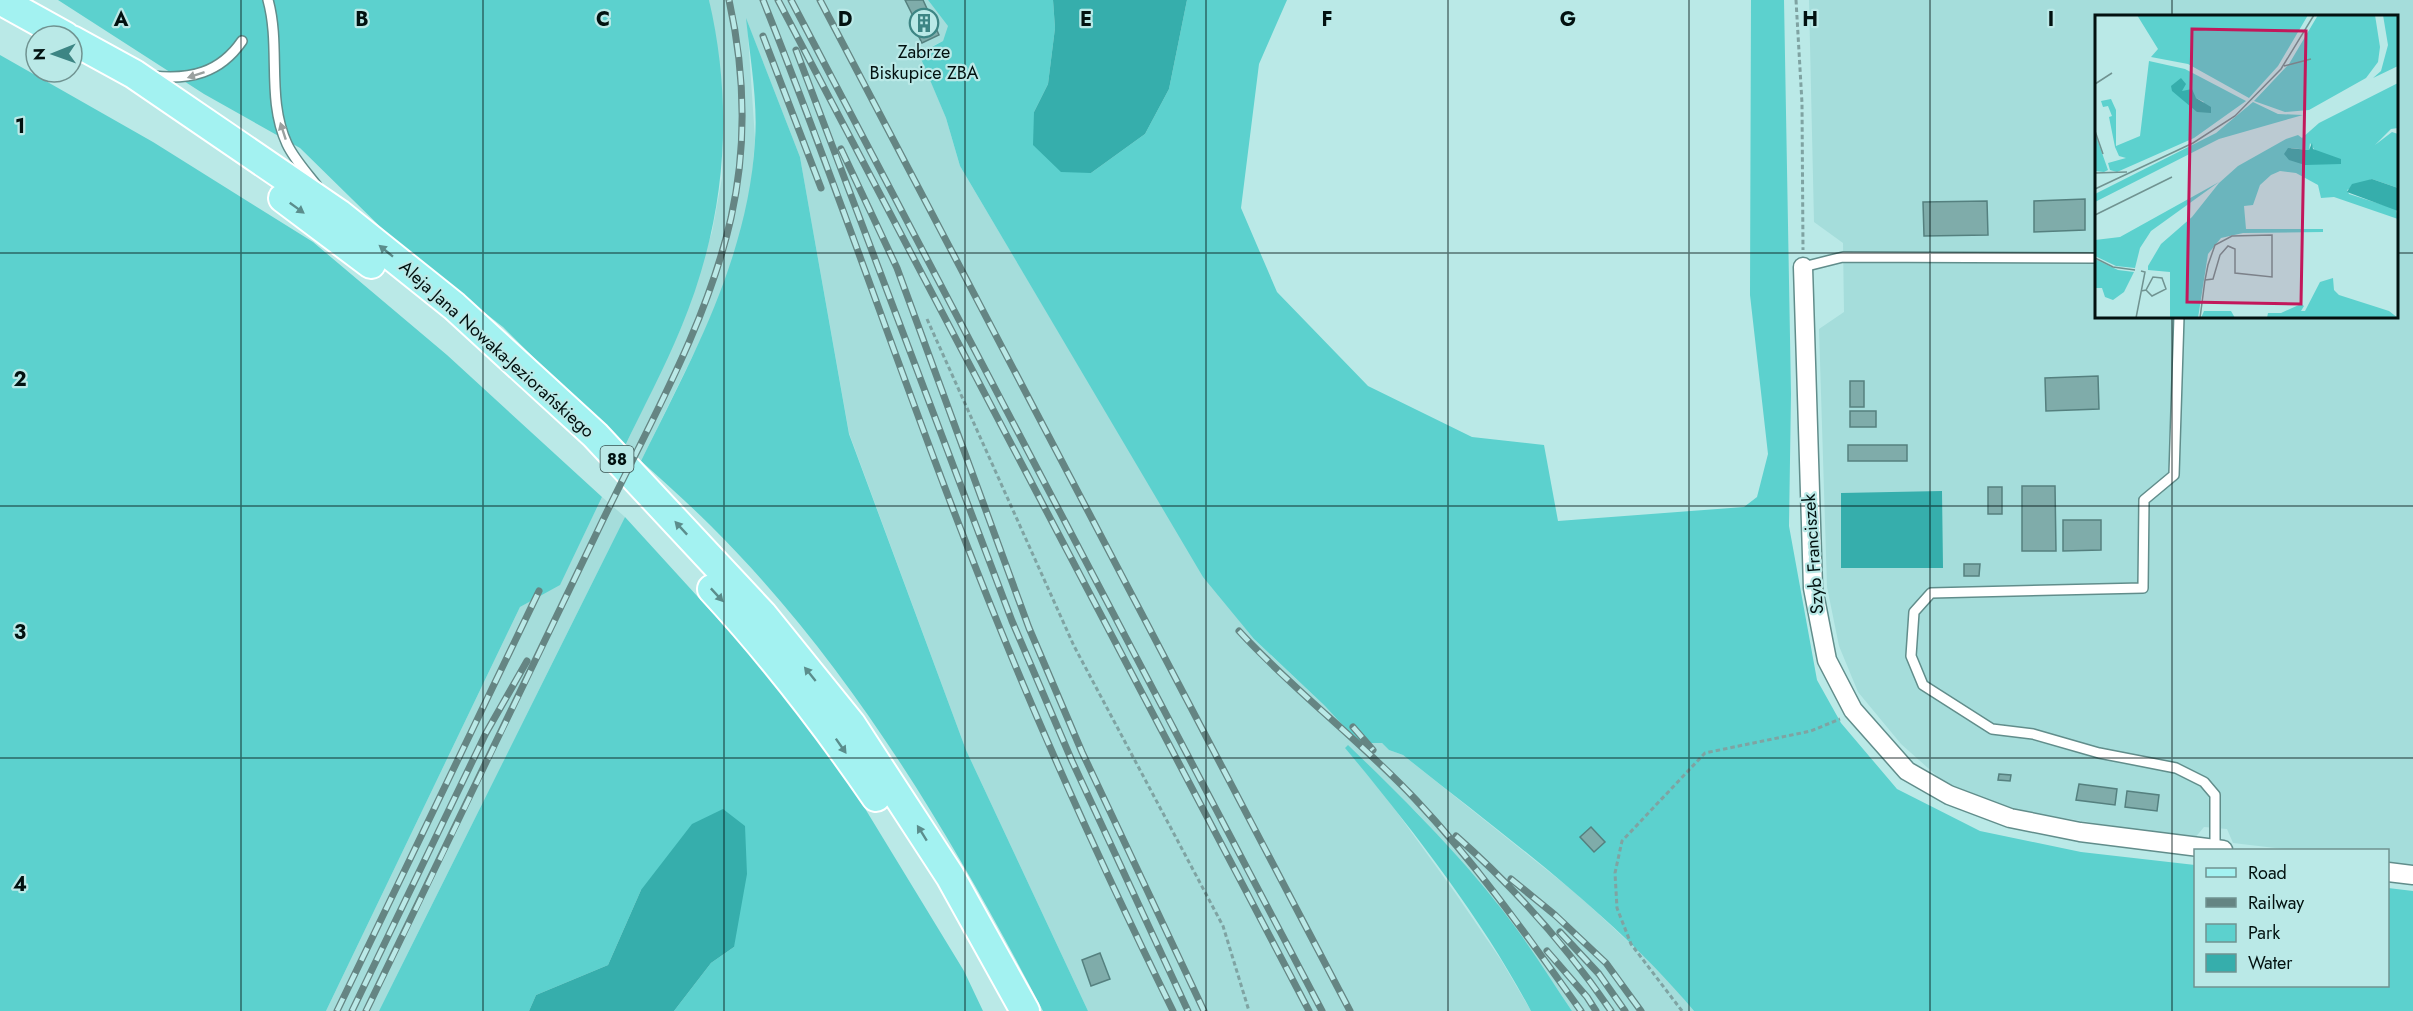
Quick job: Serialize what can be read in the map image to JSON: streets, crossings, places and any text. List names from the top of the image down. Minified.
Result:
{"streets":{"main road":["Aleja Jana Nowaka-Jeziorańskiego","88"],"street":["Szyb Franciszek"]},"places":{"building":["Zabrze Biskupice ZBA"]},"legend":["Road","Railway","Park","Water"],"north":"left","grid":{"columns":["A","B","C","D","E","F","G","H","I"],"rows":["1","2","3","4"]}}
